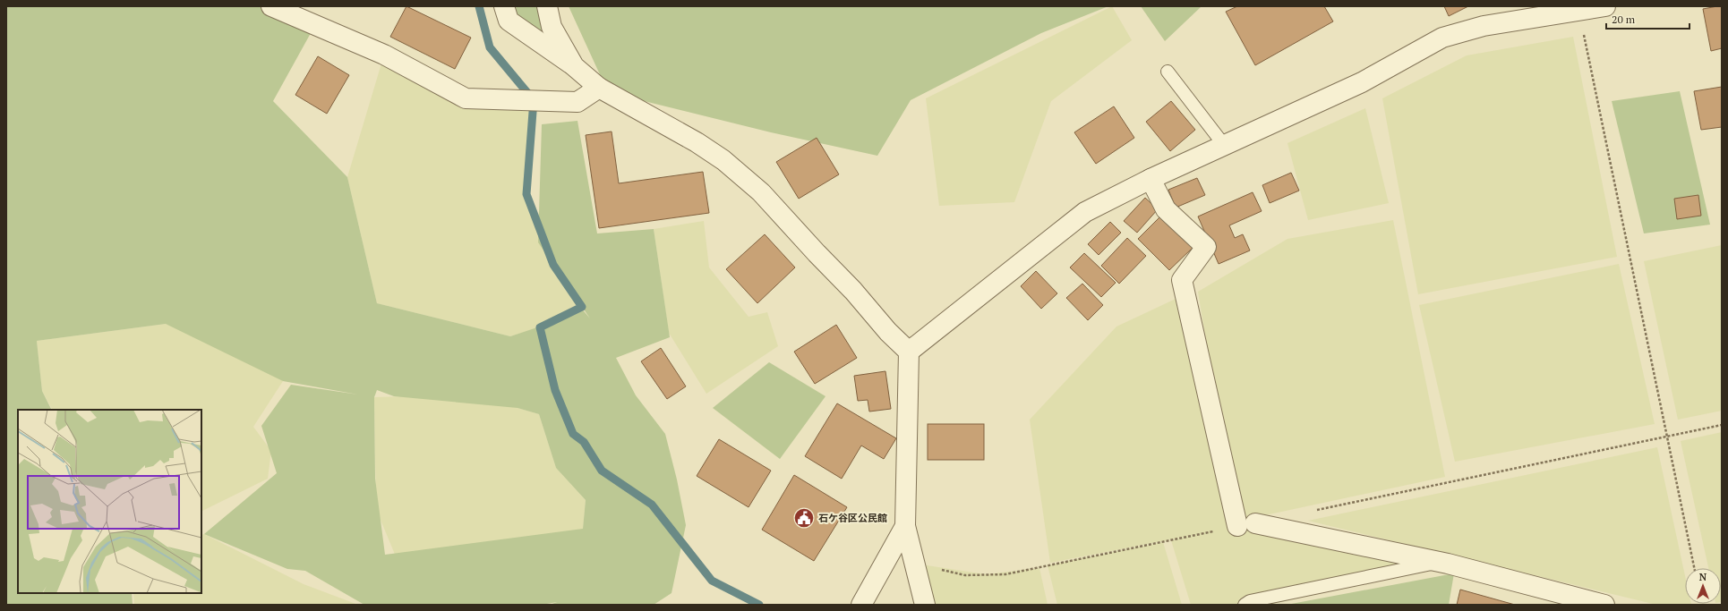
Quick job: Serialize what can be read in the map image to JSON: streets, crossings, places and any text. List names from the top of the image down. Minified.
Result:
{"places":{"public building":["石ケ谷区公民館"]},"scale_bar":"20 m","north":"top"}
